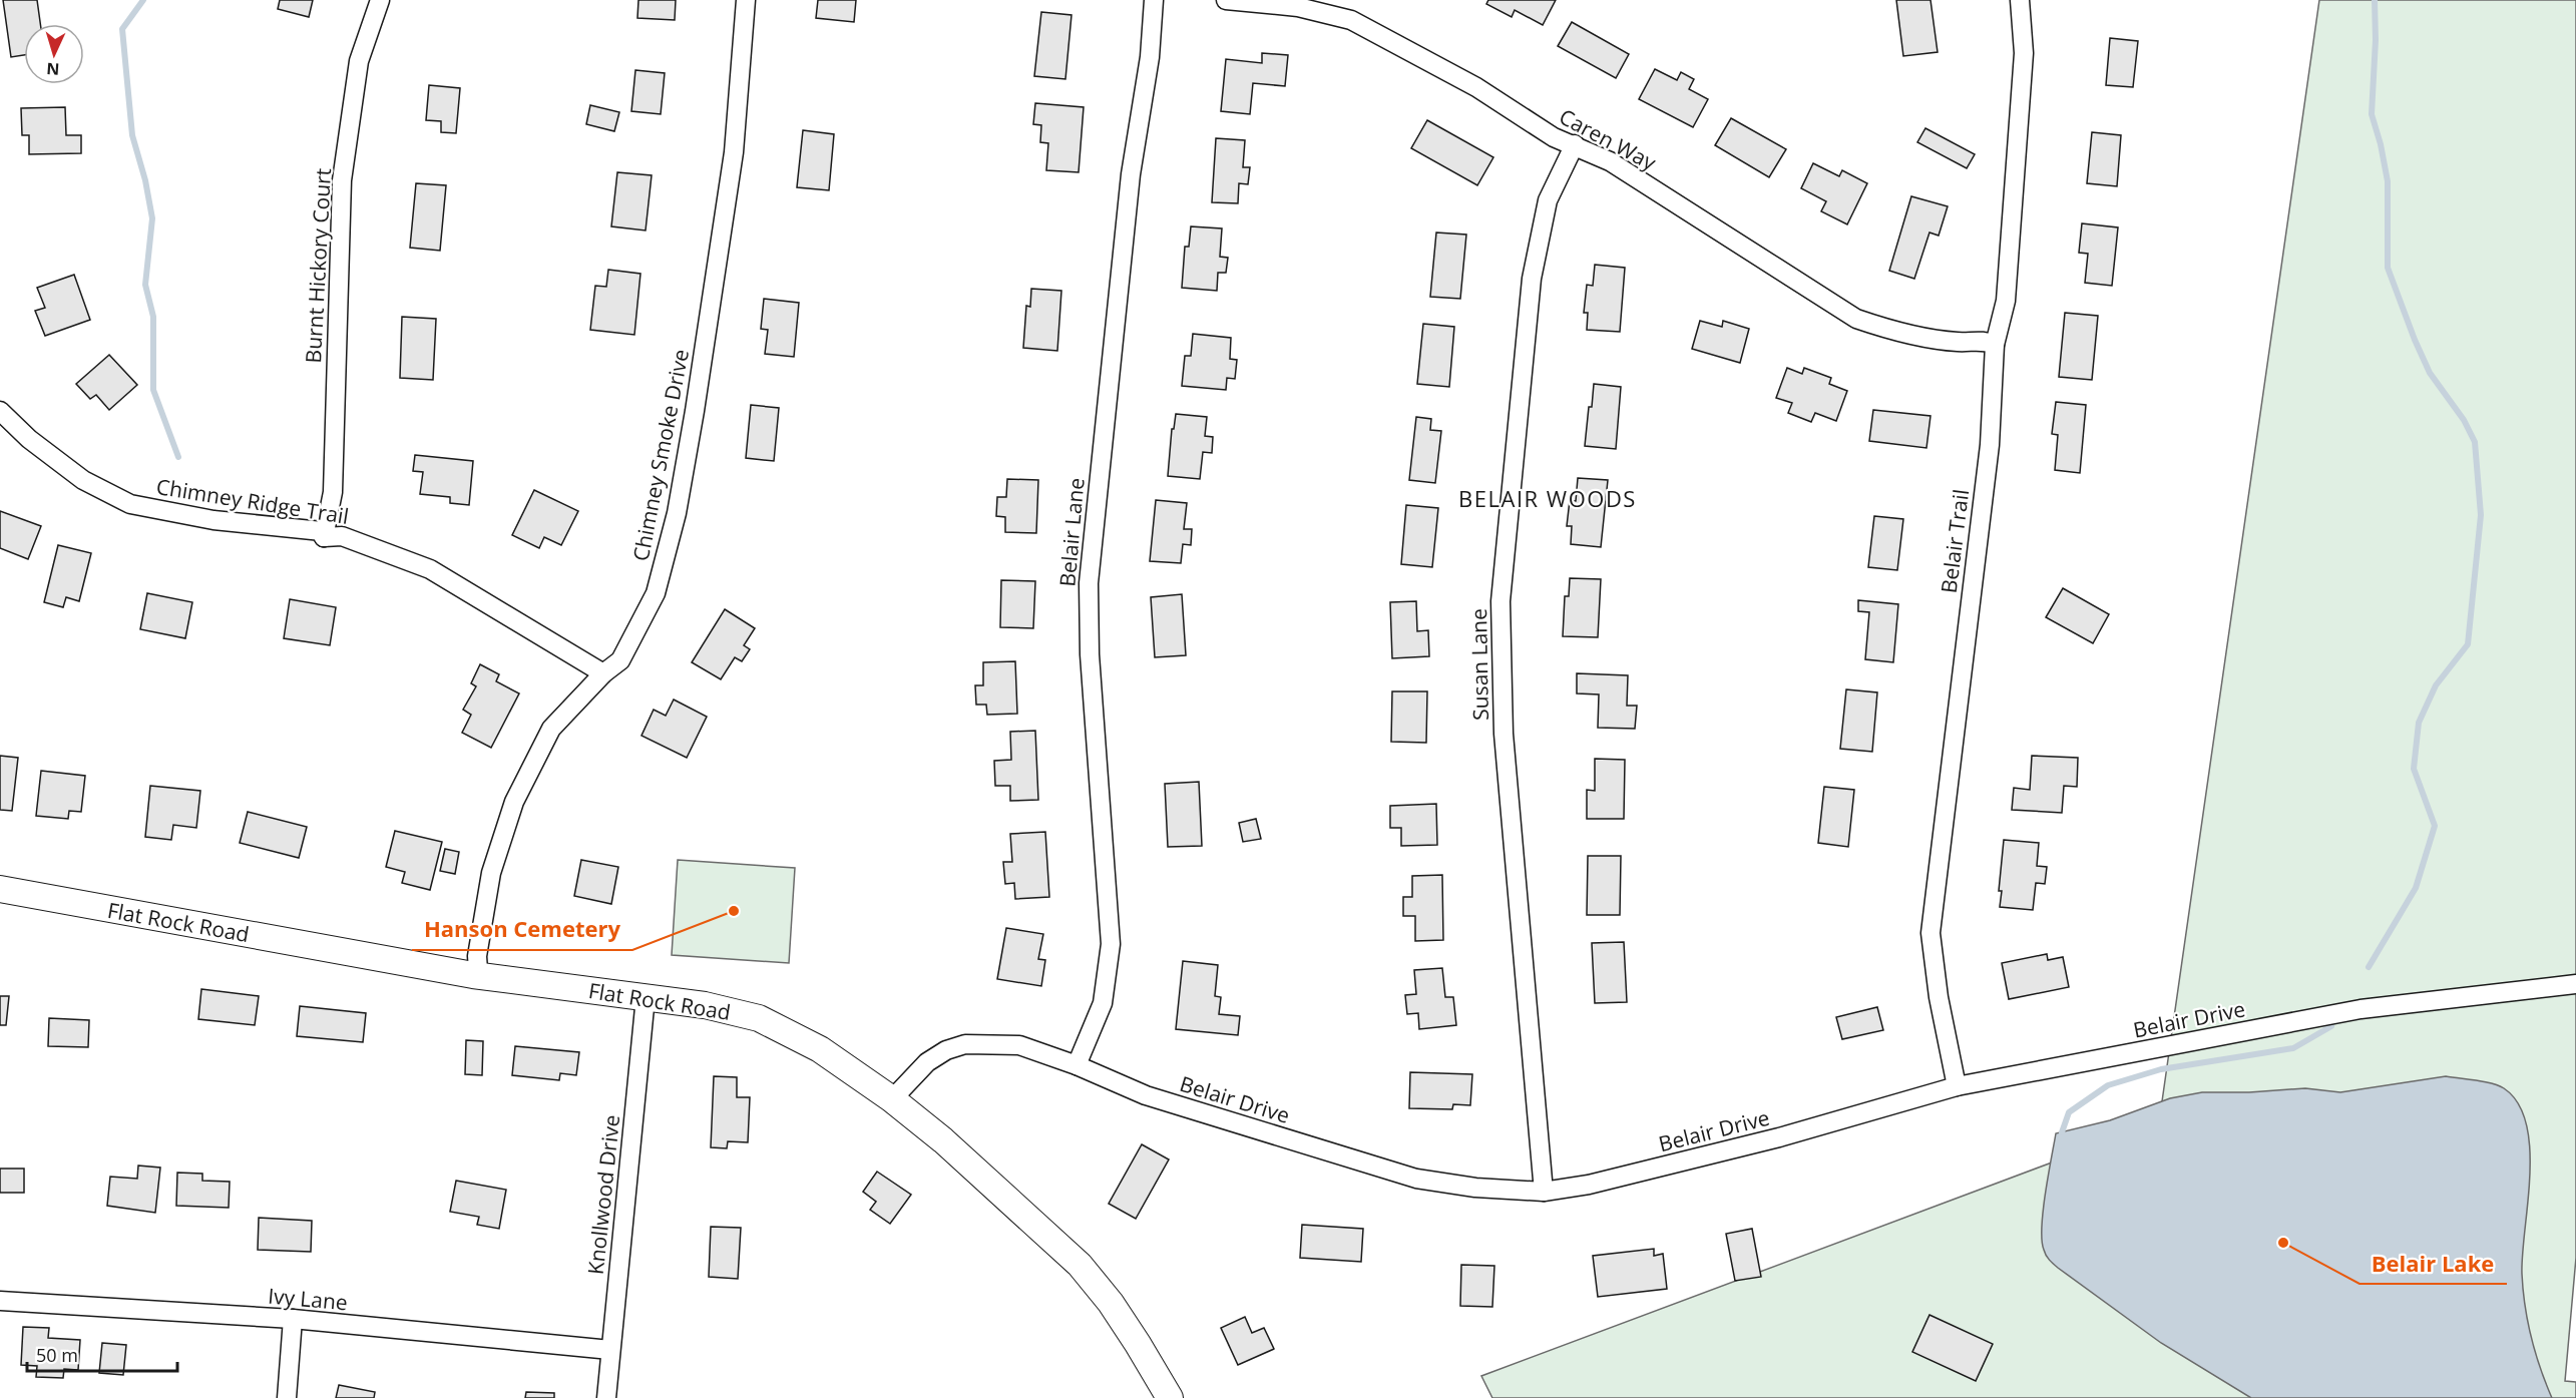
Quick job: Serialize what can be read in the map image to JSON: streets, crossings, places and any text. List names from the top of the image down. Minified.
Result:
{"streets":{"street":["Caren Way","Burnt Hickory Court","Chimney Smoke Drive","Chimney Ridge Trail","Belair Lane","Belair Trail","Susan Lane","Flat Rock Road","Belair Drive","Knollwood Drive","Ivy Lane"]},"crossings":[["Caren Way","Belair Trail"],["Caren Way","Susan Lane"],["Burnt Hickory Court","Chimney Ridge Trail"],["Chimney Smoke Drive","Chimney Ridge Trail"],["Chimney Smoke Drive","Flat Rock Road"],["Belair Lane","Belair Drive"],["Belair Trail","Belair Drive"],["Susan Lane","Belair Drive"],["Flat Rock Road","Belair Drive"],["Flat Rock Road","Knollwood Drive"],["Knollwood Drive","Ivy Lane"]],"districts":["BELAIR WOODS"],"places":["Hanson Cemetery","Belair Lake"],"scale_bar":"50 m","north":"bottom"}
